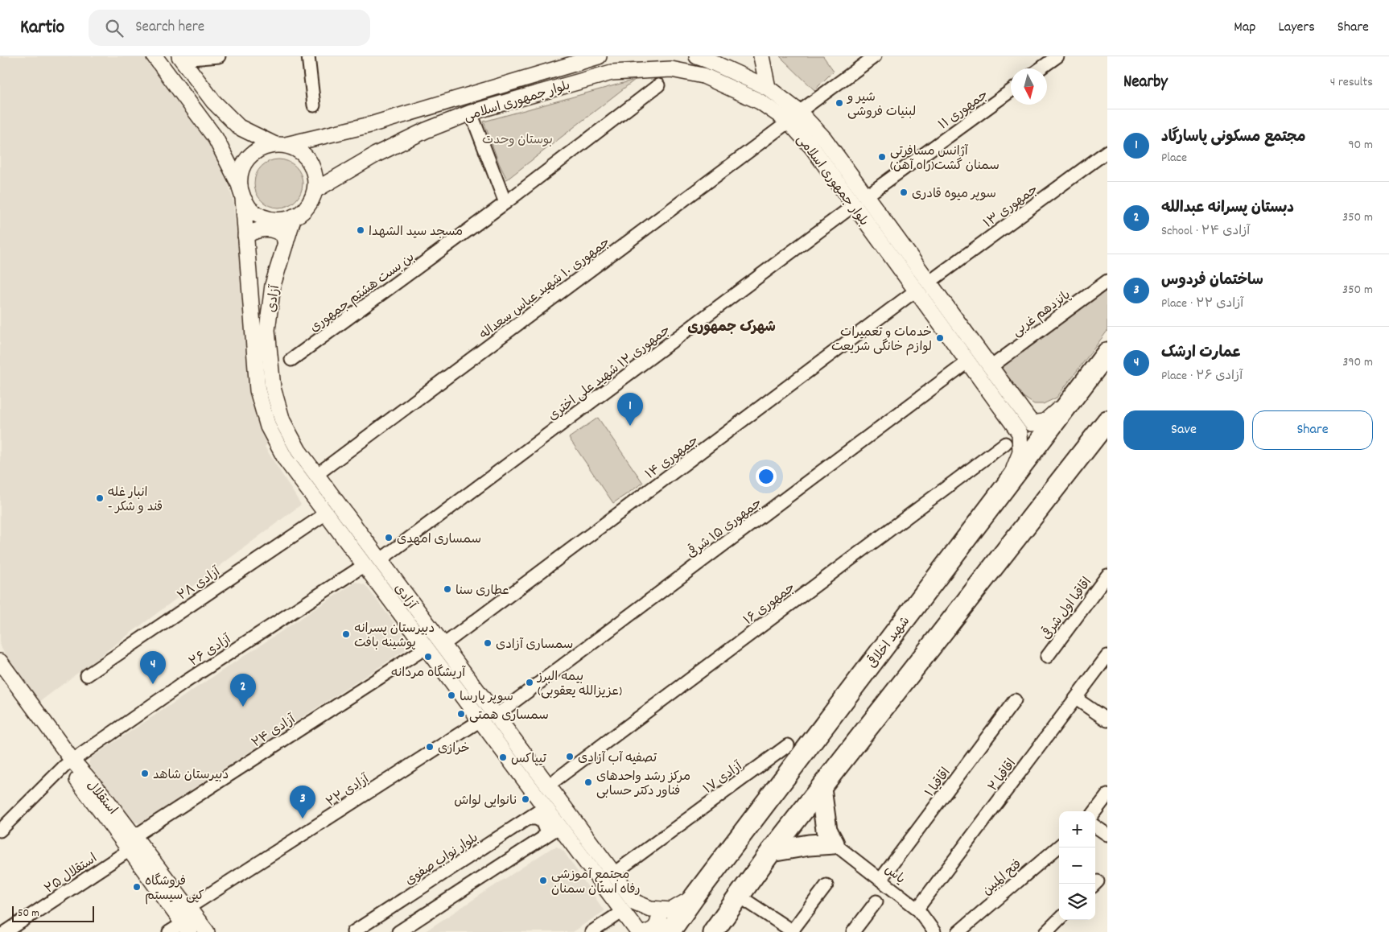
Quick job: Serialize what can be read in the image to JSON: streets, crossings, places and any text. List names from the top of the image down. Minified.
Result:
{"streets":{"main road":["شهید اخلاقی"],"street":["بلوار جمهوری اسلامی","جمهوری ۱۱","جمهوری ۱۳","جمهوری ۱۰ شهید عباس سعداله","بن بست هشتم جمهوری","آزادی","پانزدهم غربی","جمهوری ۱۲ شهید علی اختری","جمهوری ۱۴","جمهوری ۱۵ شرقی","آزادی ۲۸","جمهوری ۱۶","اقاقیا اول شرقی","آزادی ۲۶","آزادی ۲۴","اقاقیا ۲","آزادی ۱۷","اقاقیا ۱","آزادی ۲۲","استقلال","بلوار نواب صفوی","استقلال ۲۵","یاس","فتح المبین"]},"crossings":[["بلوار جمهوری اسلامی","جمهوری ۱۱"],["بلوار جمهوری اسلامی","جمهوری ۱۳"],["بلوار جمهوری اسلامی","جمهوری ۱۰ شهید عباس سعداله"],["بلوار جمهوری اسلامی","آزادی"],["بلوار جمهوری اسلامی","پانزدهم غربی"],["بلوار جمهوری اسلامی","جمهوری ۱۲ شهید علی اختری"],["بلوار جمهوری اسلامی","جمهوری ۱۴"],["بلوار جمهوری اسلامی","جمهوری ۱۵ شرقی"],["جمهوری ۱۱","جمهوری ۱۲ شهید علی اختری"],["جمهوری ۱۳","جمهوری ۱۴"],["جمهوری ۱۰ شهید عباس سعداله","آزادی"],["آزادی","جمهوری ۱۲ شهید علی اختری"],["آزادی","جمهوری ۱۴"],["آزادی","جمهوری ۱۵ شرقی"],["آزادی","آزادی ۲۸"],["آزادی","جمهوری ۱۶"],["آزادی","شهید اخلاقی"],["آزادی","آزادی ۲۶"],["آزادی","آزادی ۲۴"],["آزادی","آزادی ۱۷"],["آزادی","آزادی ۲۲"],["آزادی","بلوار نواب صفوی"],["آزادی ۲۶","استقلال"],["آزادی ۲۴","استقلال"],["آزادی ۲۴","استقلال ۲۵"],["اقاقیا ۲","یاس"],["اقاقیا ۱","یاس"],["آزادی ۲۲","استقلال"],["استقلال","استقلال ۲۵"]],"districts":["شهرک جمهوری"],"parks":["بوستان وحدت"],"places":["شیر و لبنیات فروشی","آژانس مسافرتی سمنان گشت(راه آهن)","سوپر میوه قادری","مسجد سید الشهدا","خدمات و تعمیرات لوازم خانگی شریعت","انبار غله - قند و شکر","سمساری امهدی","عطاری سنا","دبیرستان پسرانه پوشینه بافت","سمساری آزادی","آریشگاه مردانه","بیمه البرز (عزیزالله یعقوبی)","سوپر پارسا","سمساری همتی","خرازی","تصفیه آب آزادی","تیپاکس","دبیرستان شاهد","مرکز رشد واحدهای فناور دکتر حسابی","نانوایی لواش","مجتمع آموزشی رفاه استان سمنان","فروشگاه کپی سیستم"],"scale_bar":"50 m","north":"bottom","page":{"header":"Kartio","search":"Search here","nav":["Map","Layers","Share"],"heading":["Nearby","4 results"],"list":[{"mark":"1","name":"مجتمع مسکونی پاسارگاد","note":"Place","value":"90 m"},{"mark":"2","name":"دبستان پسرانه عبدالله","note":"School · آزادی ۲۴","value":"350 m"},{"mark":"3","name":"ساختمان فردوس","note":"Place · آزادی ۲۲","value":"350 m"},{"mark":"4","name":"عمارت ارشک","note":"Place · آزادی ۲۶","value":"390 m"}],"pins":["1","4","2","3"],"buttons":["Save","Share"],"map_buttons":["+","−"],"scale":"50 m"}}
